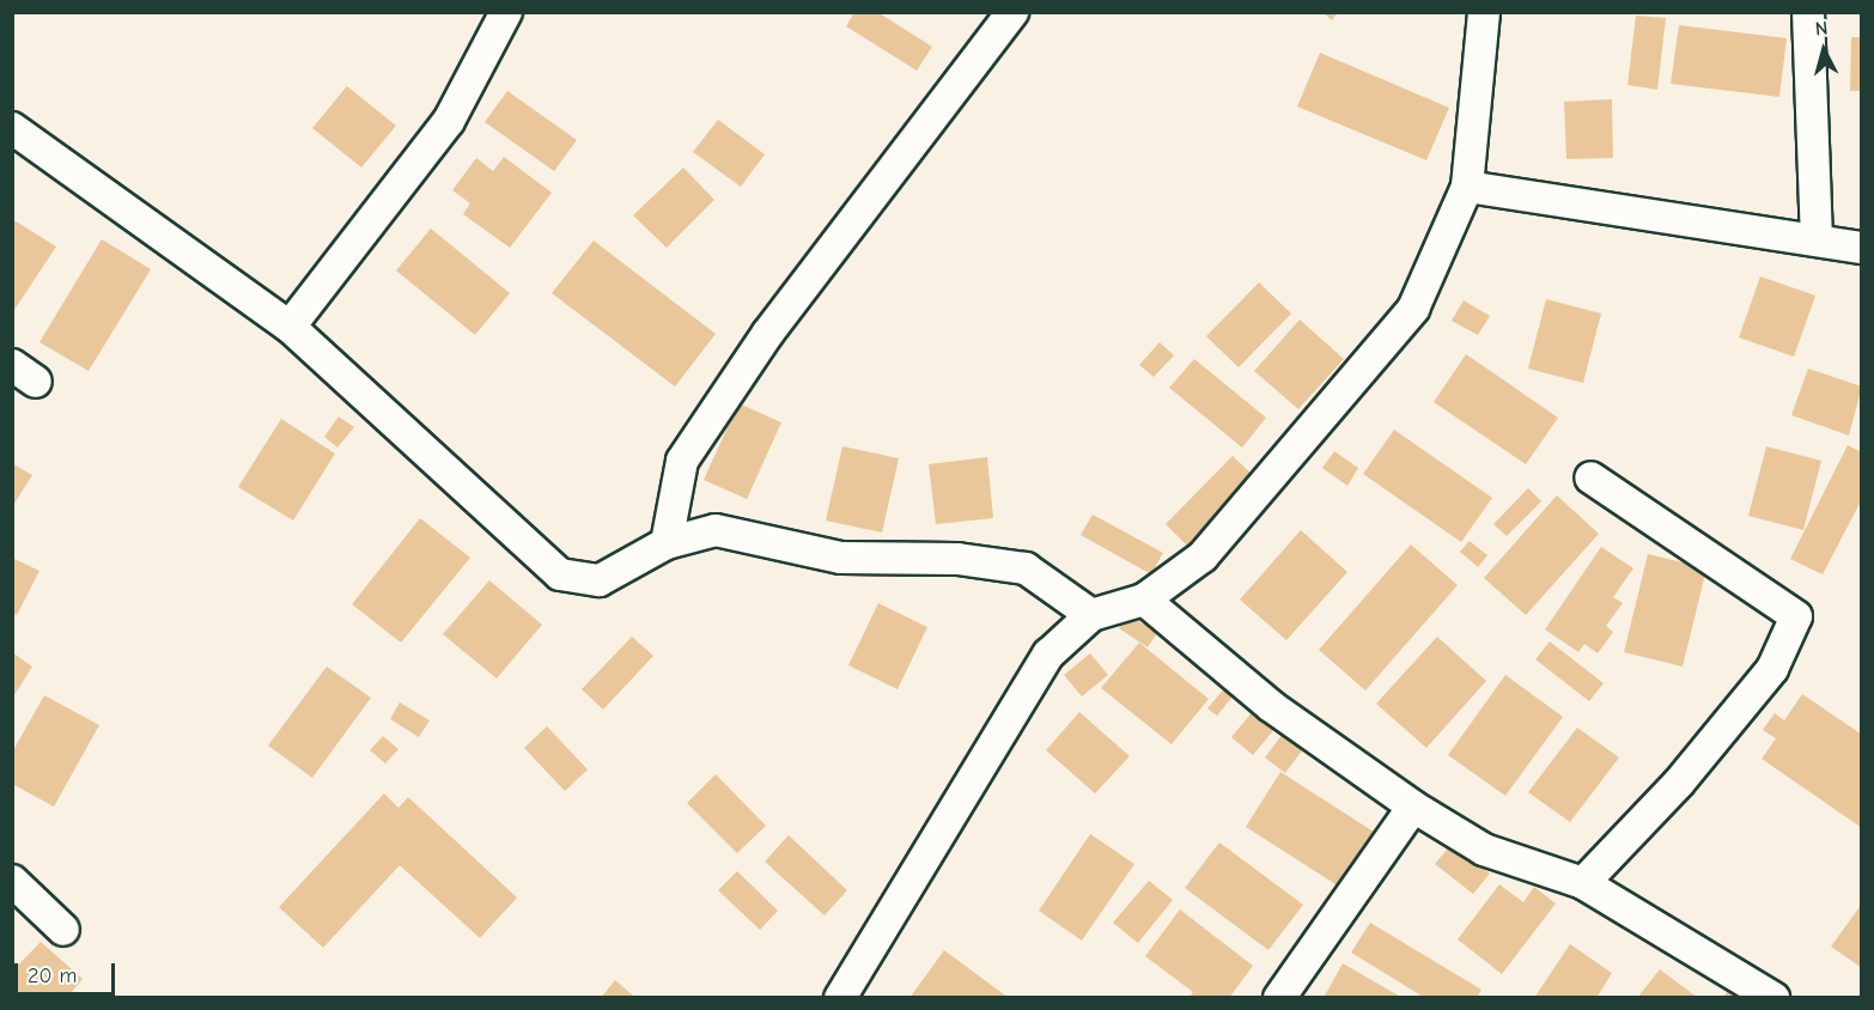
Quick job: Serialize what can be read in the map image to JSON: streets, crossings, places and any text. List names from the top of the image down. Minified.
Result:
{"scale_bar":"20 m","north":"top"}
